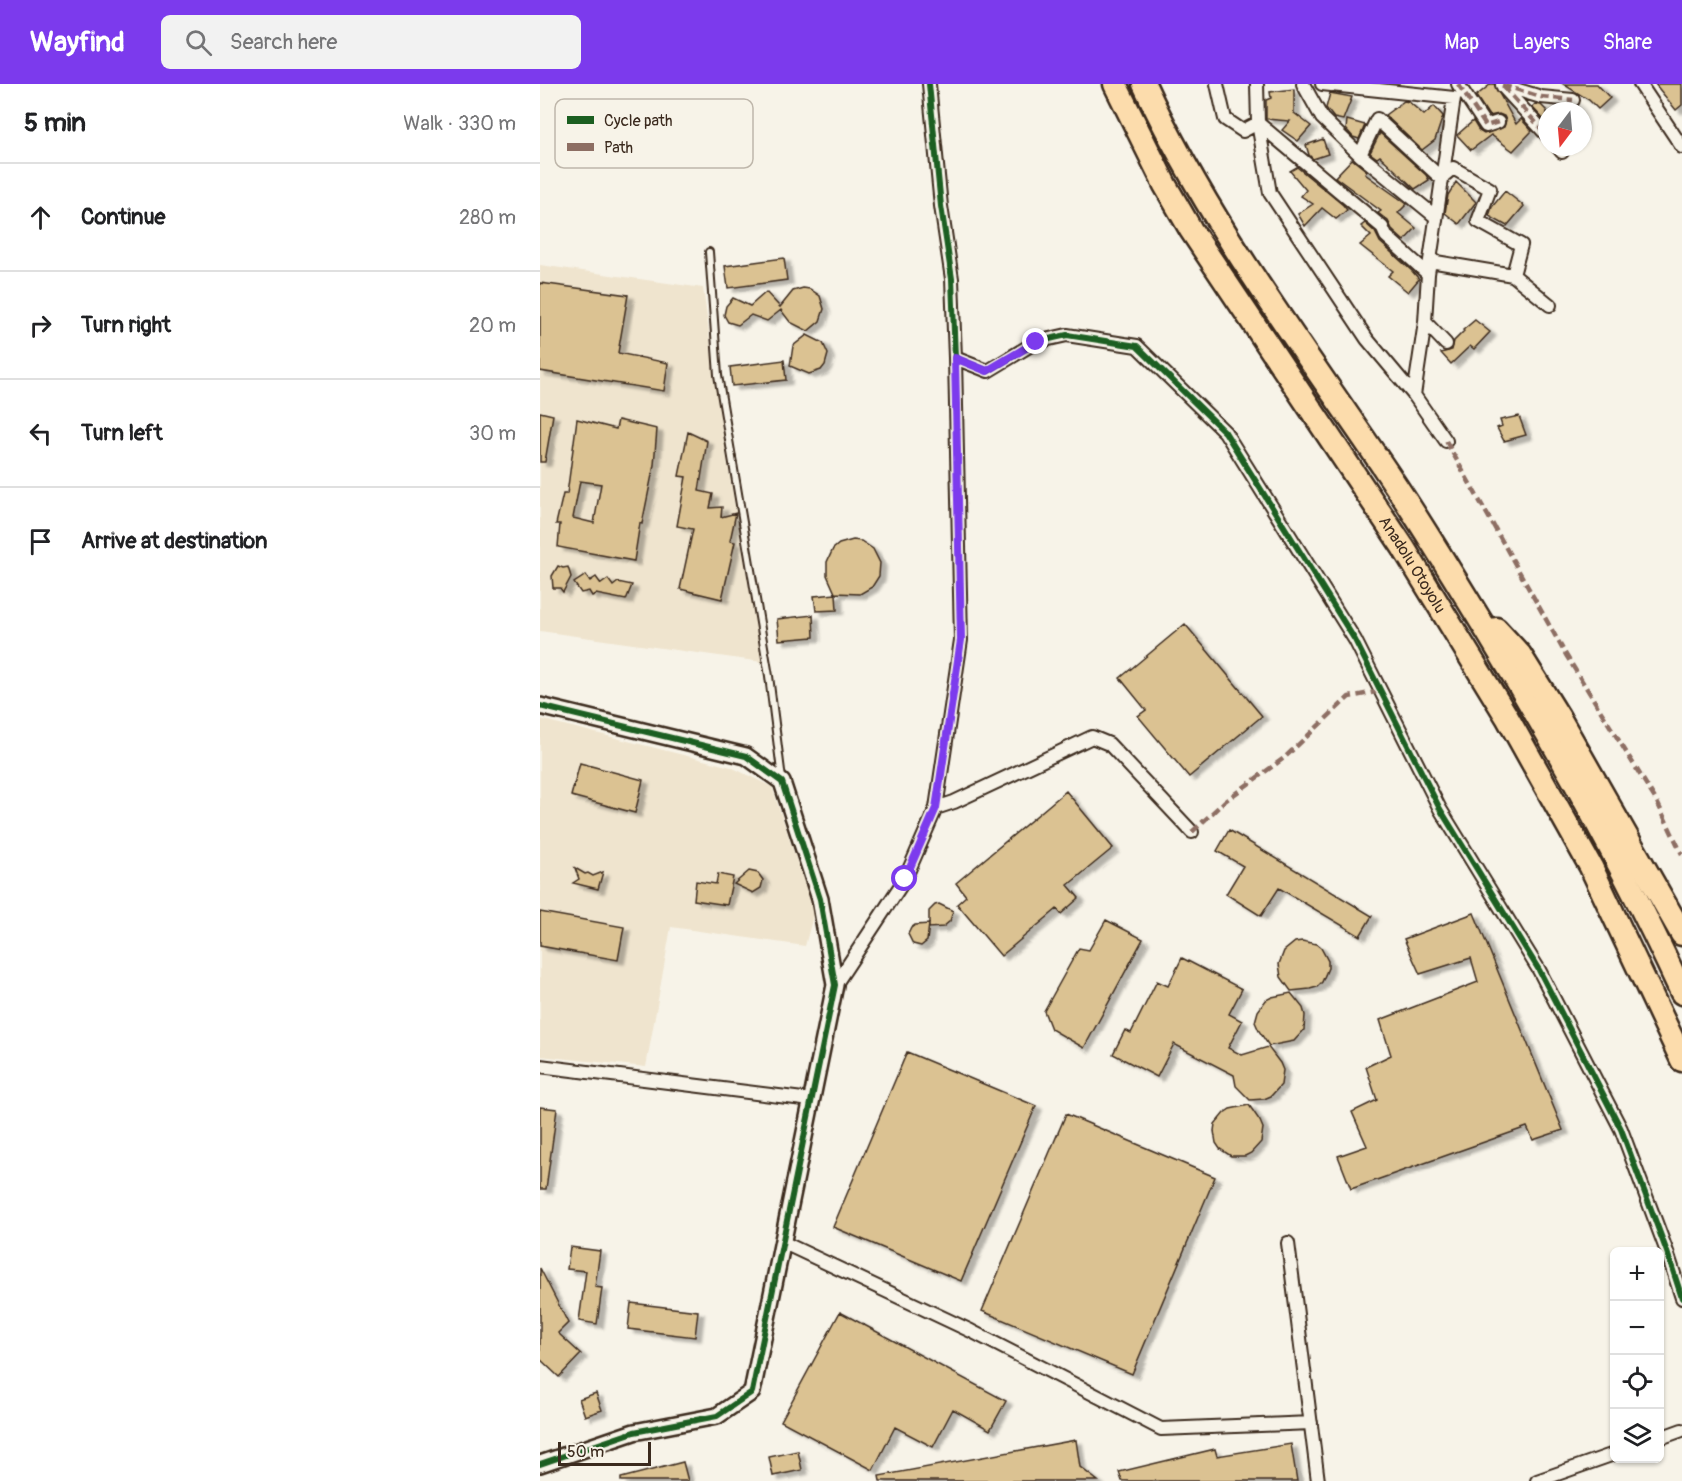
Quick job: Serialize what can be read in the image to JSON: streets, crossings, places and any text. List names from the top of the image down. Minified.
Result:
{"streets":{"highway":["Anadolu Otoyolu"]},"legend":["Cycle path","Path"],"scale_bar":"50 m","north":"bottom","page":{"header":"Wayfind","search":"Search here","nav":["Map","Layers","Share"],"heading":["5 min","Walk · 330 m"],"list":[["Continue","280 m"],["Turn right","20 m"],["Turn left","30 m"],"Arrive at destination"],"map_buttons":["+","−"],"scale":"50 m"}}
